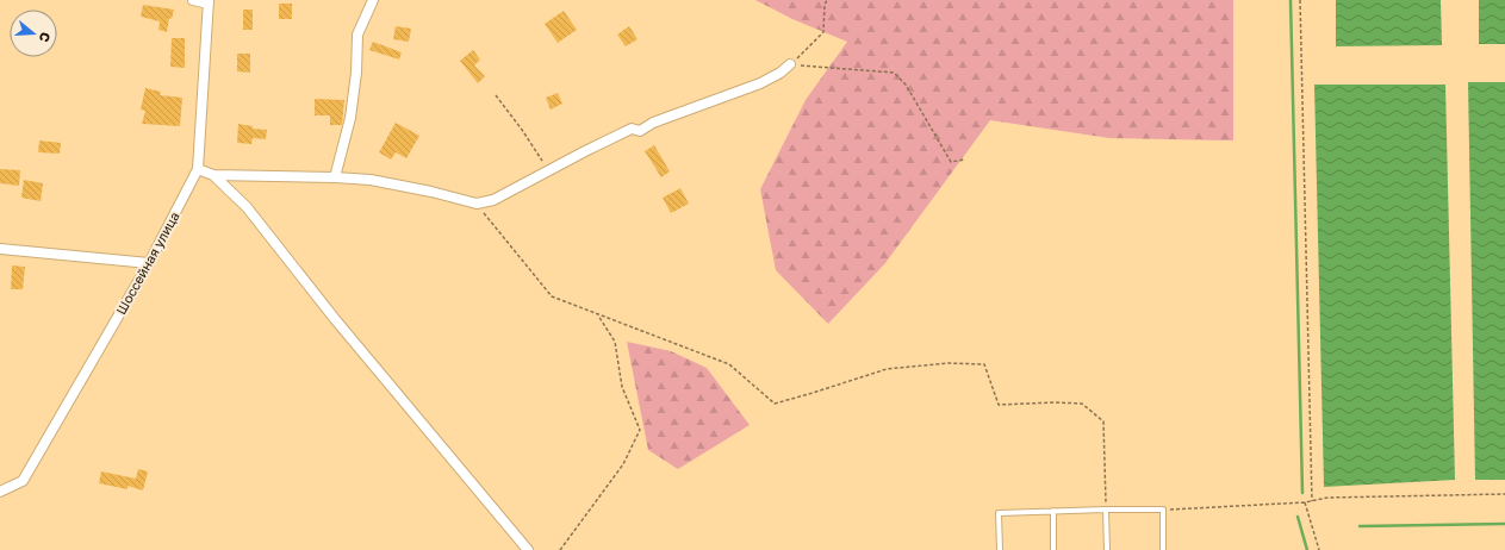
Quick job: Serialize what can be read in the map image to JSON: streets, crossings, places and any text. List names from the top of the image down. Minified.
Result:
{"streets":{"street":["Шоссейная улица"]},"north":"right"}
